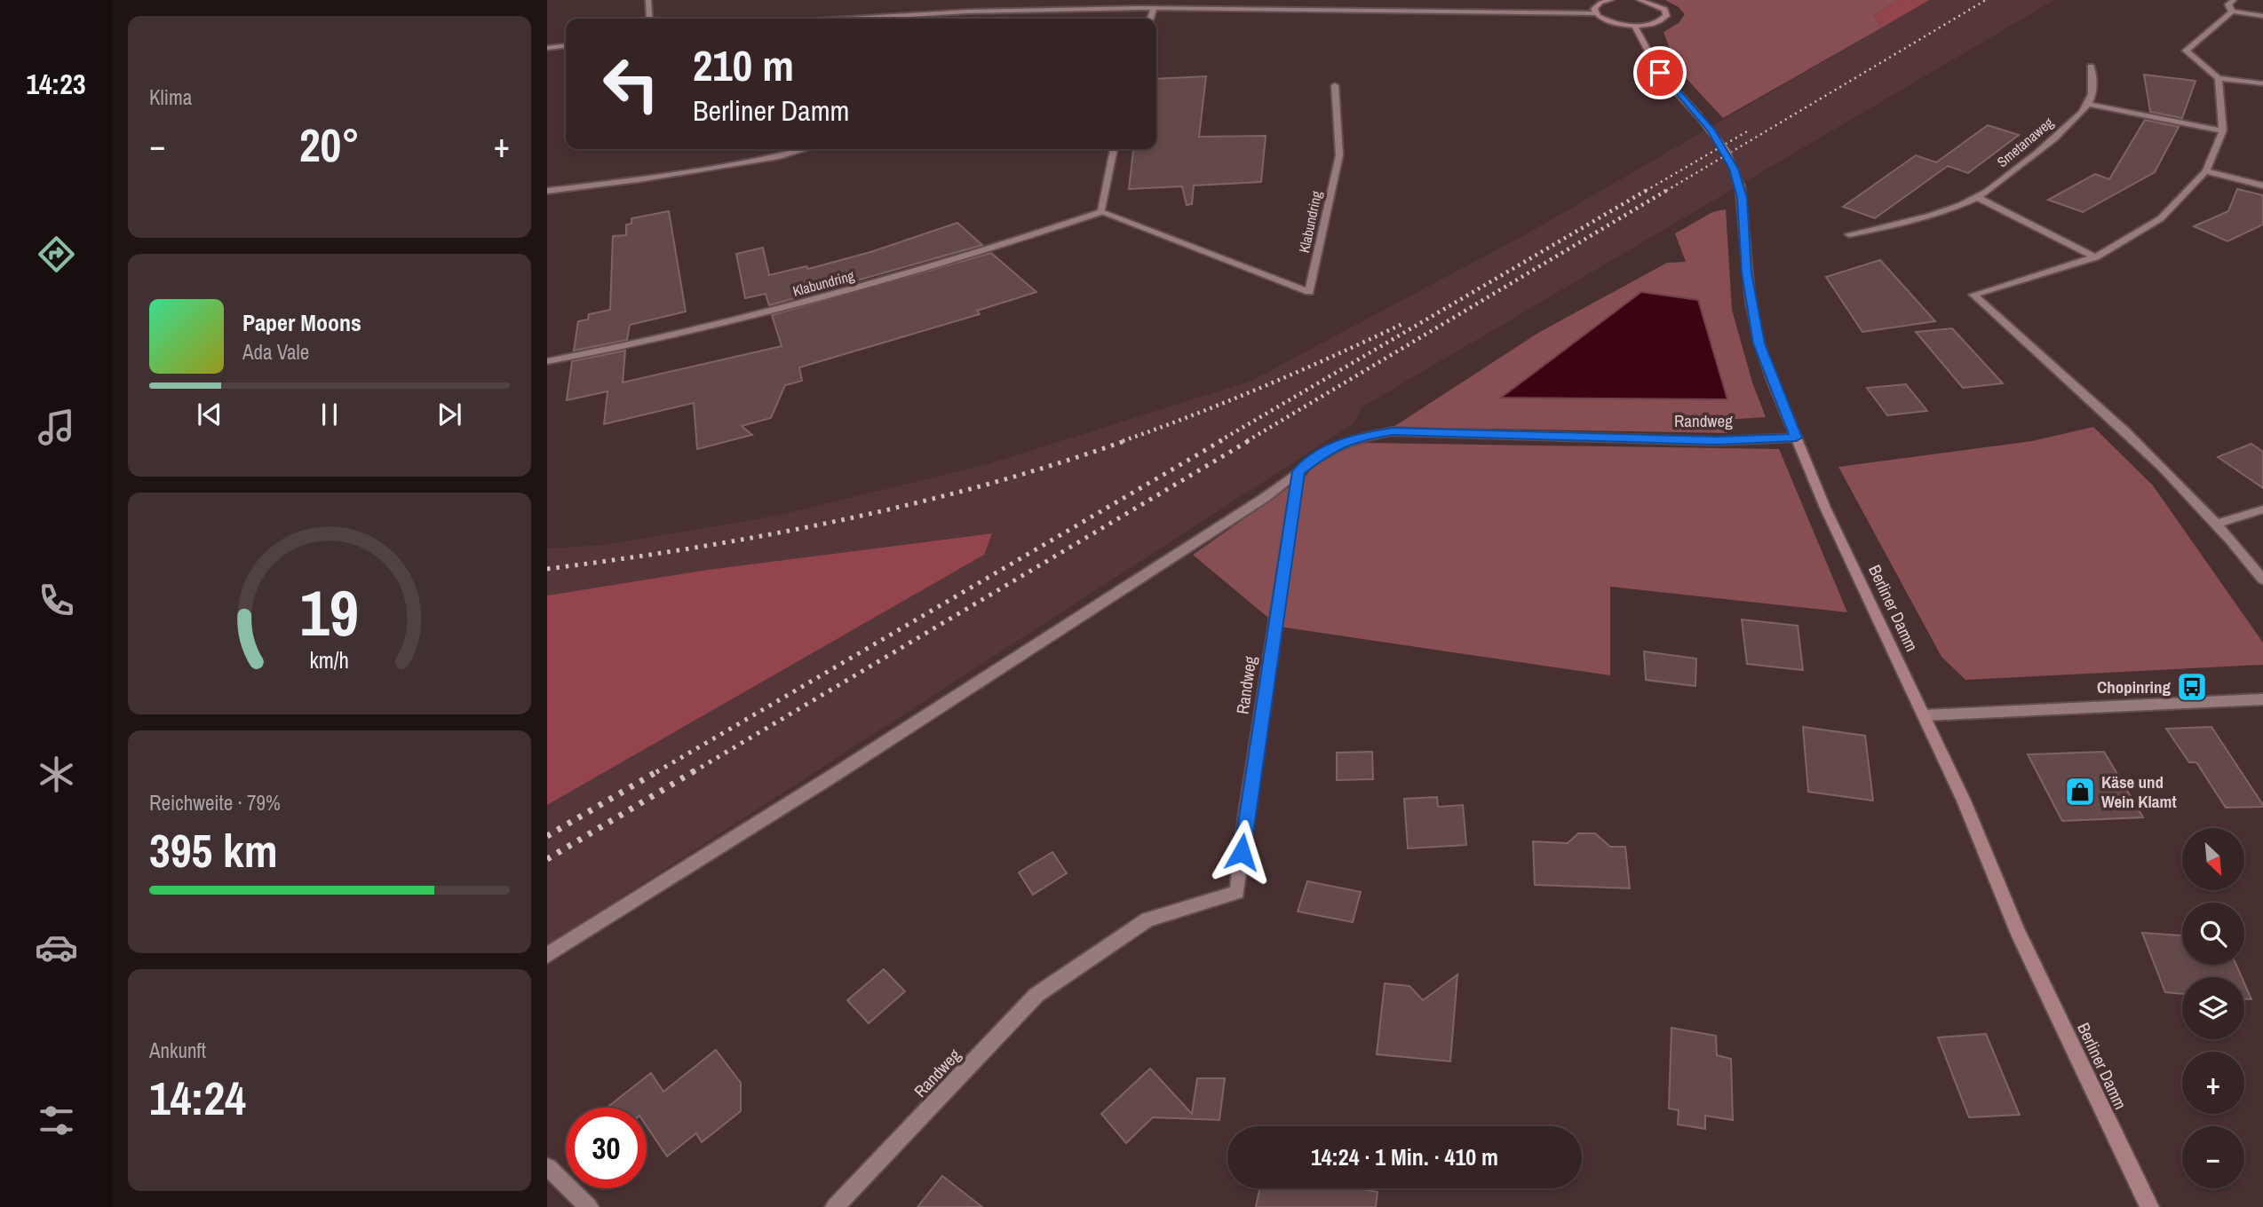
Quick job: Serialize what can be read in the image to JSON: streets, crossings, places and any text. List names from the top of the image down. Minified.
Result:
{"streets":{"main road":["Berliner Damm"],"street":["Smetanaweg","Klabundring","Randweg"]},"crossings":[["Randweg","Berliner Damm"]],"places":{"bus stop":["Chopinring"],"shop":["Käse und Wein Klamt"]},"north":"bottom right","page":{"tabs":"14:23","tile":["Klima",["Reichweite · 79%","395 km"],["Ankunft","14:24"]],"turn":["210 m","Berliner Damm"],"heat":["−","20°","+"],"song":["Paper Moons","Ada Vale"],"map_buttons":["+","−"],"limit":"30","trip":"14:24 · 1 Min. · 410 m","gauge":["19","km/h"]}}
